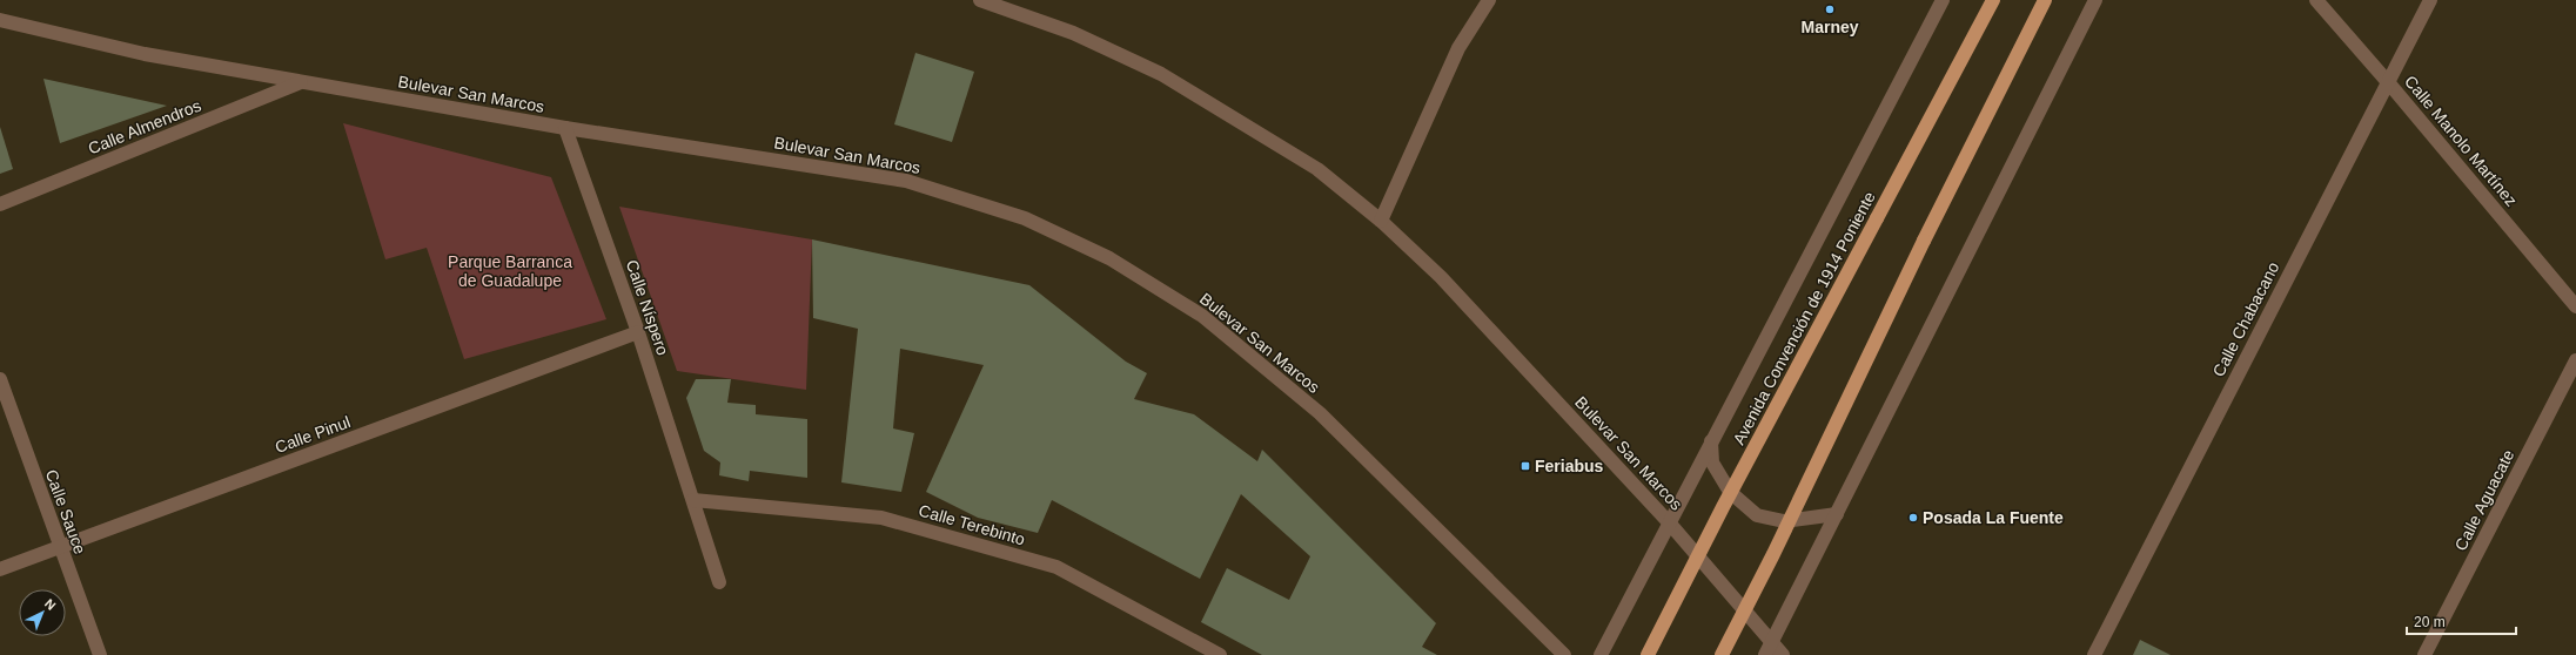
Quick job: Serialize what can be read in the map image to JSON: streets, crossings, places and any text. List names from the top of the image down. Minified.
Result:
{"streets":{"main road":["Avenida Convención de 1914 Poniente"],"street":["Bulevar San Marcos","Calle Almendros","Calle Manolo Martínez","Calle Níspero","Calle Chabacano","Calle Pinul","Calle Aguacate","Calle Sauce","Calle Terebinto"]},"crossings":[["Bulevar San Marcos","Calle Almendros"],["Bulevar San Marcos","Calle Níspero"],["Bulevar San Marcos","Avenida Convención de 1914 Poniente"],["Calle Manolo Martínez","Calle Chabacano"],["Calle Níspero","Calle Pinul"],["Calle Níspero","Calle Terebinto"],["Calle Pinul","Calle Sauce"]],"parks":["Parque Barranca de Guadalupe"],"places":{"other":["Marney","Posada La Fuente"],"transit":["Feriabus"]},"scale_bar":"20 m","north":"top right"}
